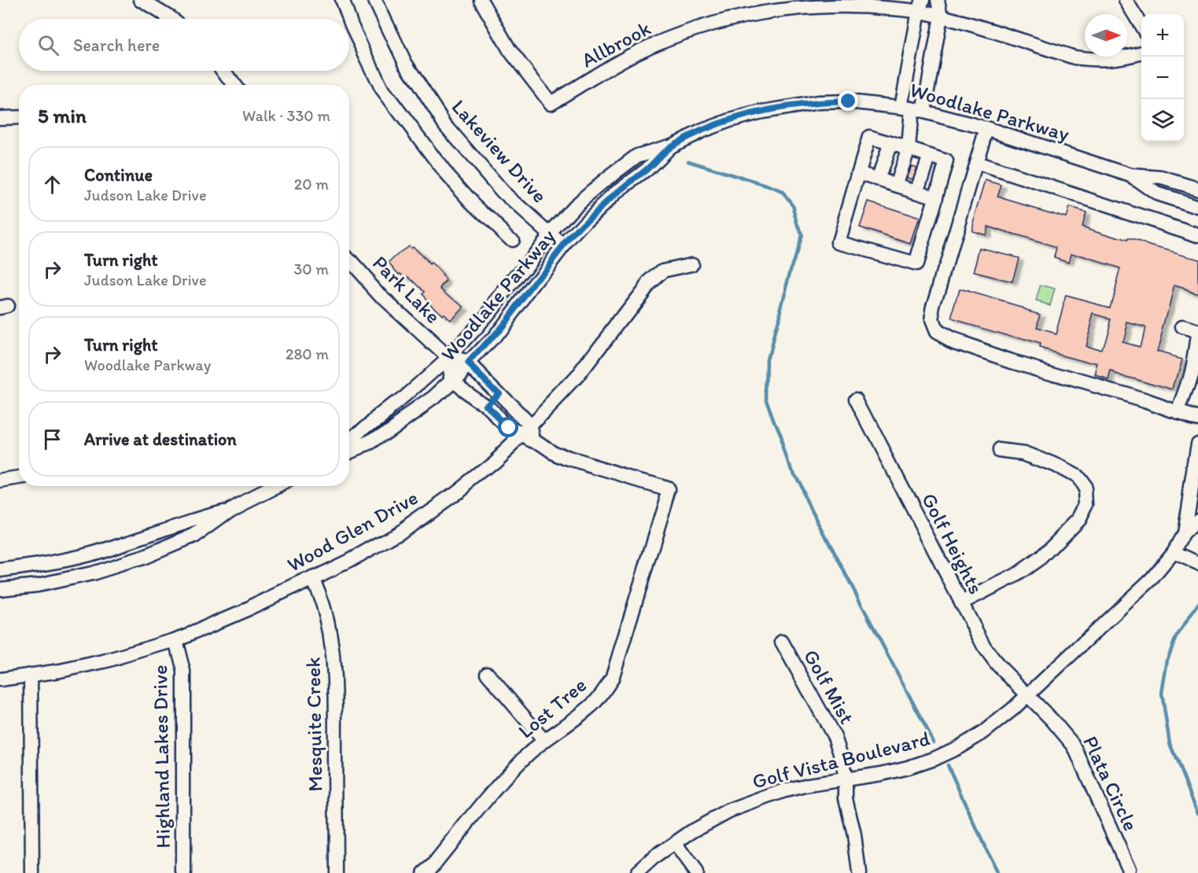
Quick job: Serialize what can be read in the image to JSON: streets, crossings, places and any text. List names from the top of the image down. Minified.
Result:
{"streets":{"street":["Allbrook","Woodlake Parkway","Lakeview Drive","Park Lake","Wood Glen Drive","Golf Heights","Golf Mist","Lost Tree","Mesquite Creek","Highland Lakes Drive","Golf Vista Boulevard","Plata Circle"]},"crossings":[["Woodlake Parkway","Lakeview Drive"],["Woodlake Parkway","Park Lake"],["Wood Glen Drive","Lost Tree"],["Wood Glen Drive","Mesquite Creek"],["Wood Glen Drive","Highland Lakes Drive"],["Golf Heights","Golf Vista Boulevard"],["Golf Heights","Plata Circle"],["Golf Mist","Golf Vista Boulevard"],["Golf Vista Boulevard","Plata Circle"]],"north":"right","page":{"map_buttons":["+","−"],"search":"Search here","heading":["5 min","Walk · 330 m"],"list":[["Continue","Judson Lake Drive","20 m"],["Turn right","Judson Lake Drive","30 m"],["Turn right","Woodlake Parkway","280 m"],"Arrive at destination"]}}
